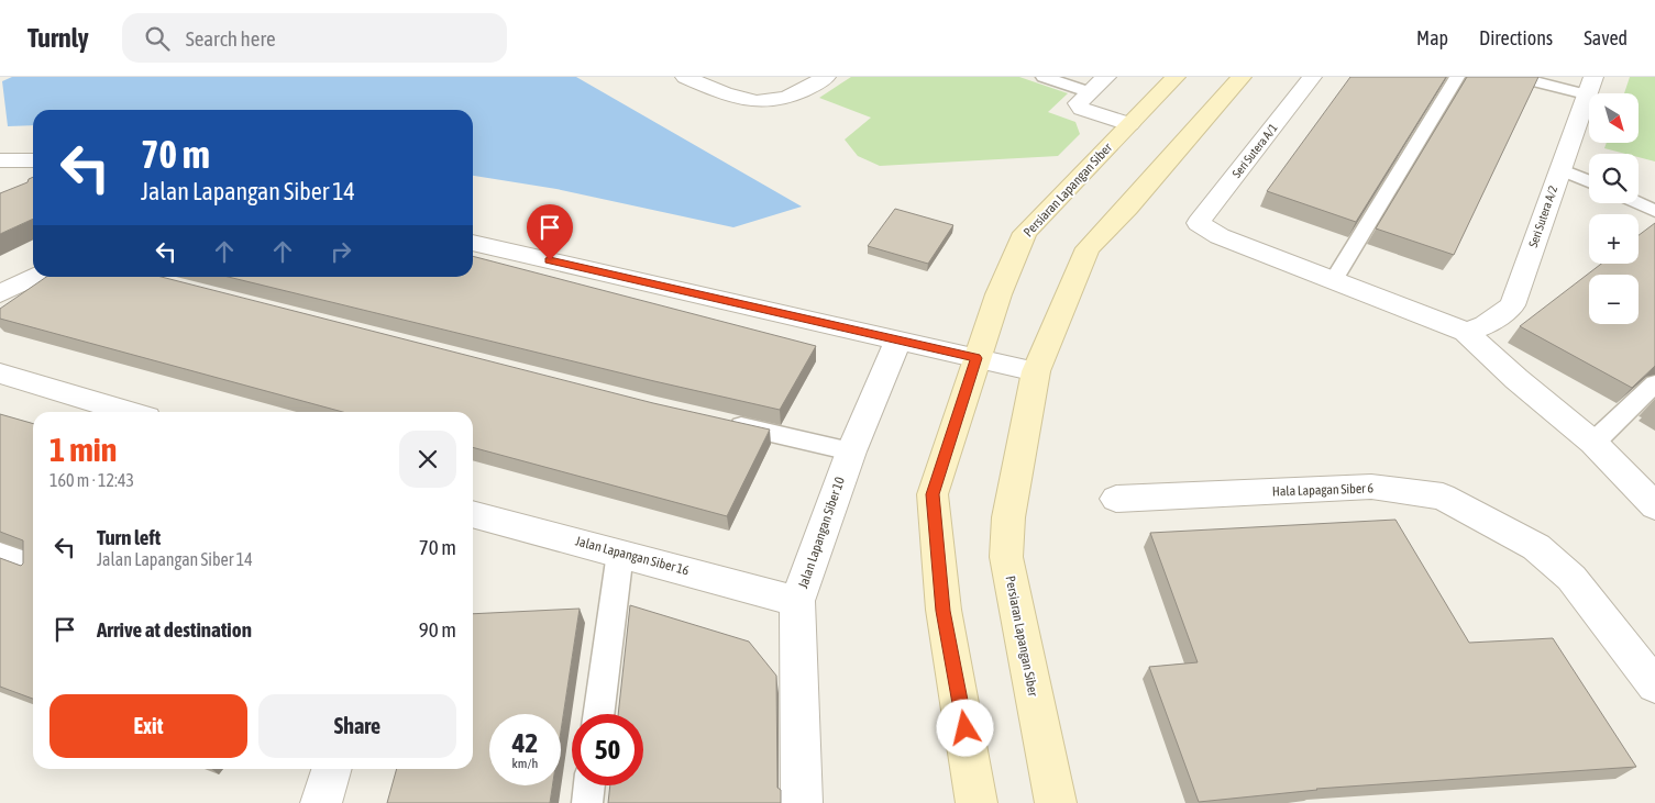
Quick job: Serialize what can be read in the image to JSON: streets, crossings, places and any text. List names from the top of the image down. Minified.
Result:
{"streets":{"main road":["Persiaran Lapangan Siber"],"street":["Seri Sutera A/1","Seri Sutera A/2","Hala Lapagan Siber 6","Jalan Lapangan Siber 10","Jalan Lapangan Siber 16"]},"crossings":[["Jalan Lapangan Siber 10","Jalan Lapangan Siber 16"]],"north":"bottom right","page":{"header":"Turnly","search":"Search here","nav":["Map","Directions","Saved"],"map_buttons":["+","−"],"turn":["70 m","Jalan Lapangan Siber 14"],"heading":["1 min","160 m · 12:43"],"list":[{"name":"Turn left","note":"Jalan Lapangan Siber 14","value":"70 m"},{"name":"Arrive at destination","value":"90 m"}],"buttons":["Exit","Share"],"speed":"42 km/h","limit":"50"}}
